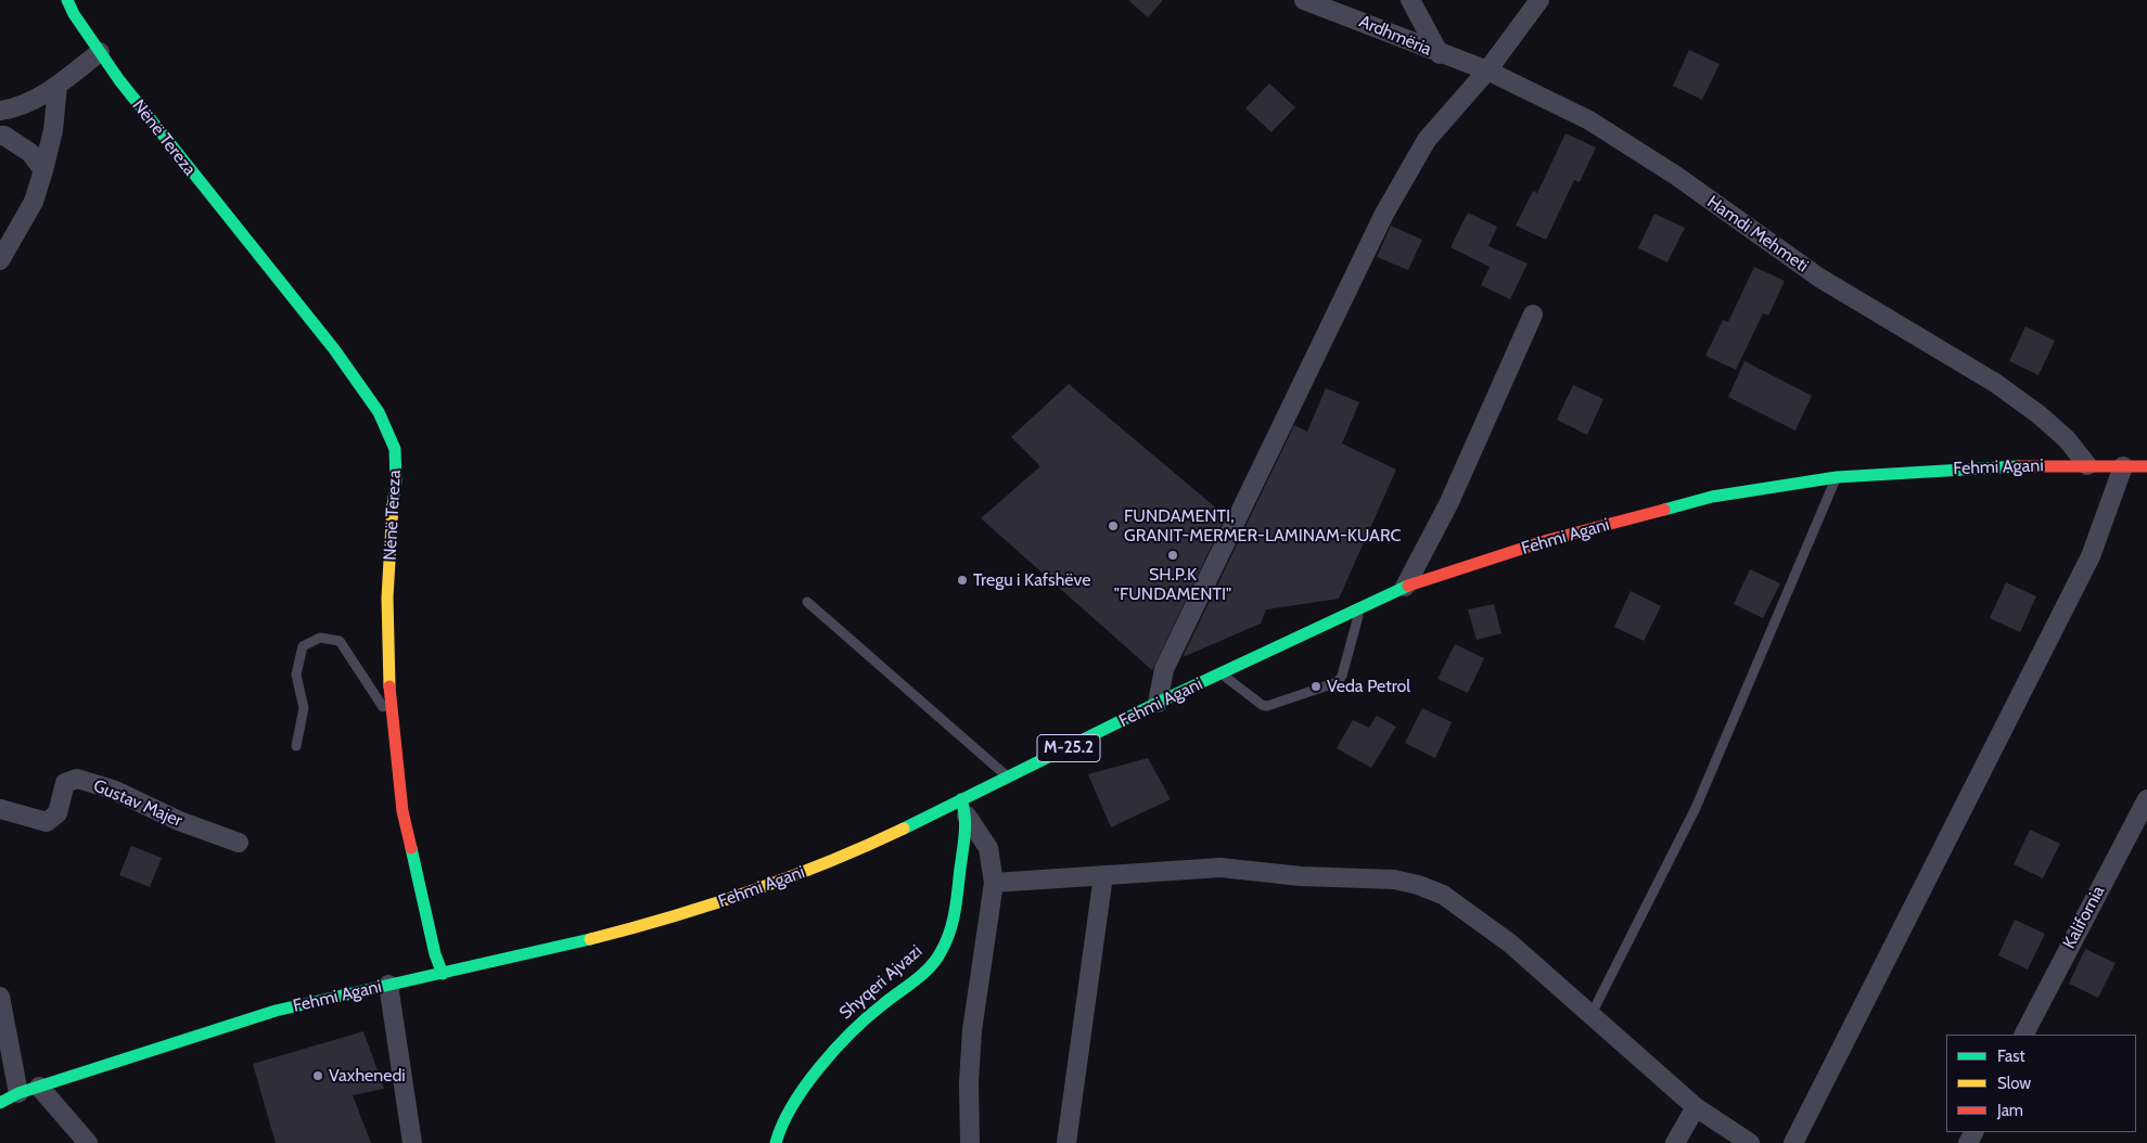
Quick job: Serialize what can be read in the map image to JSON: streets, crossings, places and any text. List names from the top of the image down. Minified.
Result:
{"streets":{"main road":["Nënë Tereza","Fehmi Agani","M-25.2","Shyqeri Ajvazi"],"street":["Ardhmëria","Hamdi Mehmeti","Gustav Majer","Kalifornia"]},"crossings":[["Ardhmëria","Hamdi Mehmeti"],["Nënë Tereza","Fehmi Agani"],["Hamdi Mehmeti","Fehmi Agani"],["Fehmi Agani","Shyqeri Ajvazi"]],"places":["FUNDAMENTI, GRANIT-MERMER-LAMINAM-KUARC","SH.P.K \"FUNDAMENTI\"","Tregu i Kafshëve","Veda Petrol","Vaxhenedi"],"legend":["Fast","Slow","Jam"]}
